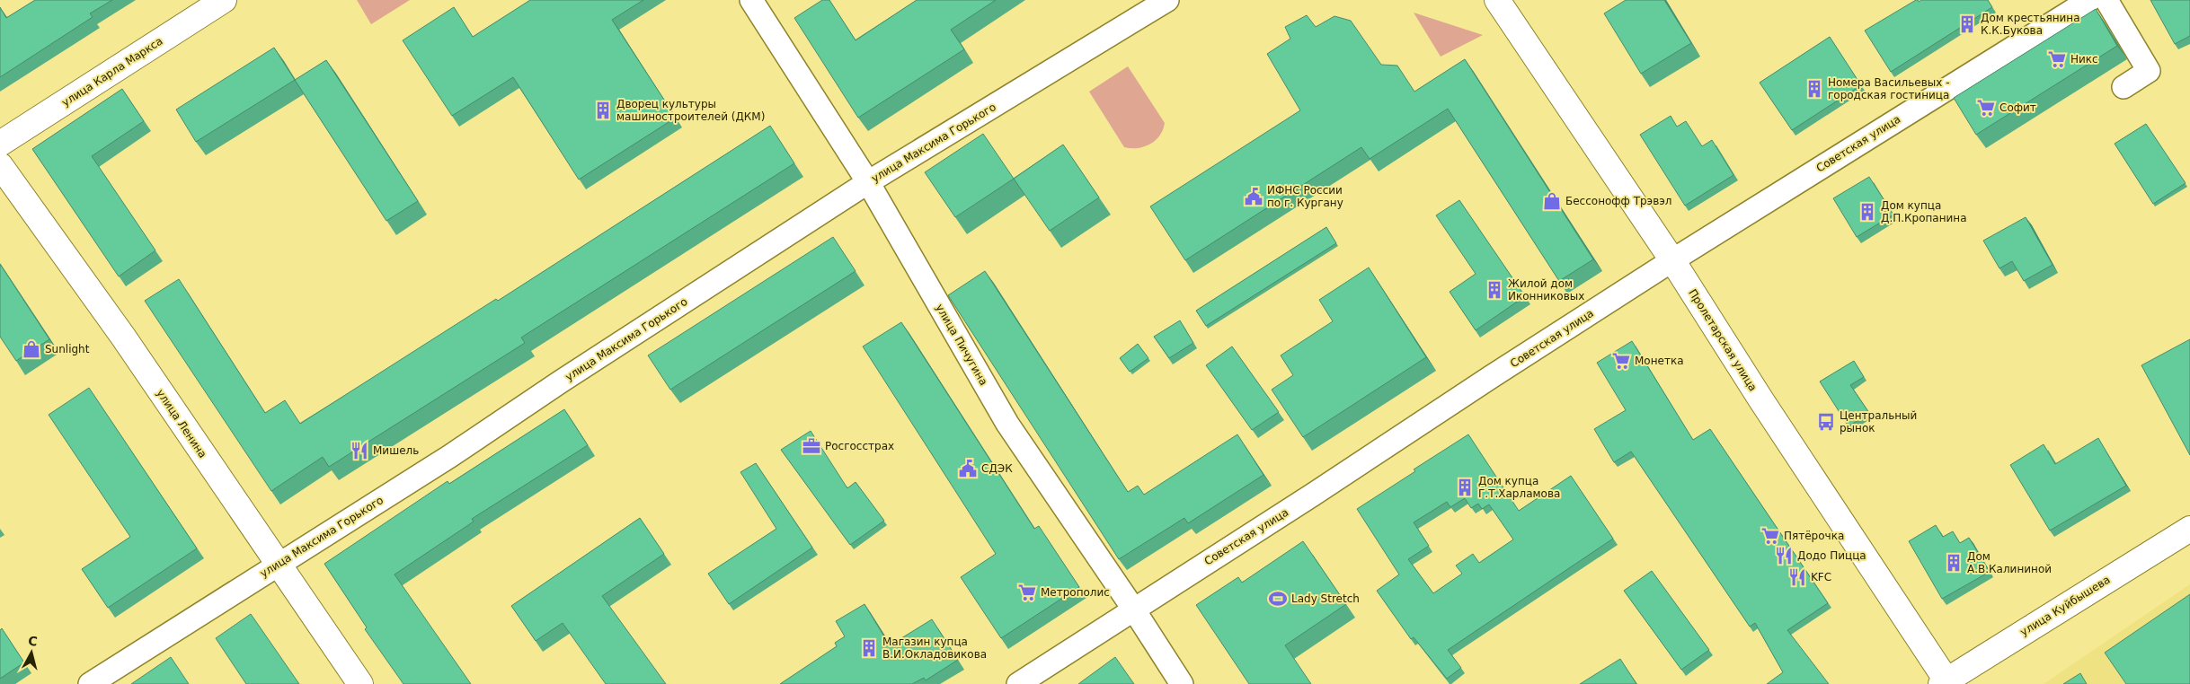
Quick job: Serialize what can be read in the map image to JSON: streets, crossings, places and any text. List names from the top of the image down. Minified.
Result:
{"streets":{"main road":["улица Карла Маркса","Пролетарская улица","улица Ленина","улица Куйбышева"],"street":["улица Максима Горького","Советская улица","улица Пичугина"]},"crossings":[["улица Максима Горького","улица Пичугина"],["улица Максима Горького","улица Ленина"],["Советская улица","Пролетарская улица"],["Советская улица","улица Пичугина"],["Пролетарская улица","улица Куйбышева"]],"places":{"building":["Дом крестьянина К.К.Букова","Номера Васильевых - городская гостиница","Дворец культуры машиностроителей (ДКМ)","Дом купца Д.П.Кропанина","Жилой дом Иконниковых","Дом купца Г.Т.Харламова","Дом А.В.Калининой","Магазин купца В.И.Окладовикова"],"supermarket":["Никс","Софит","Монетка","Пятёрочка","Метрополис"],"public building":["ИФНС России по г. Кургану","СДЭК"],"shop":["Бессонофф Трэвэл","Sunlight"],"bus stop":["Центральный рынок"],"office":["Росгосстрах"],"restaurant":["Мишель","Додо Пицца","KFC"],"sports":["Lady Stretch"]},"north":"top"}
